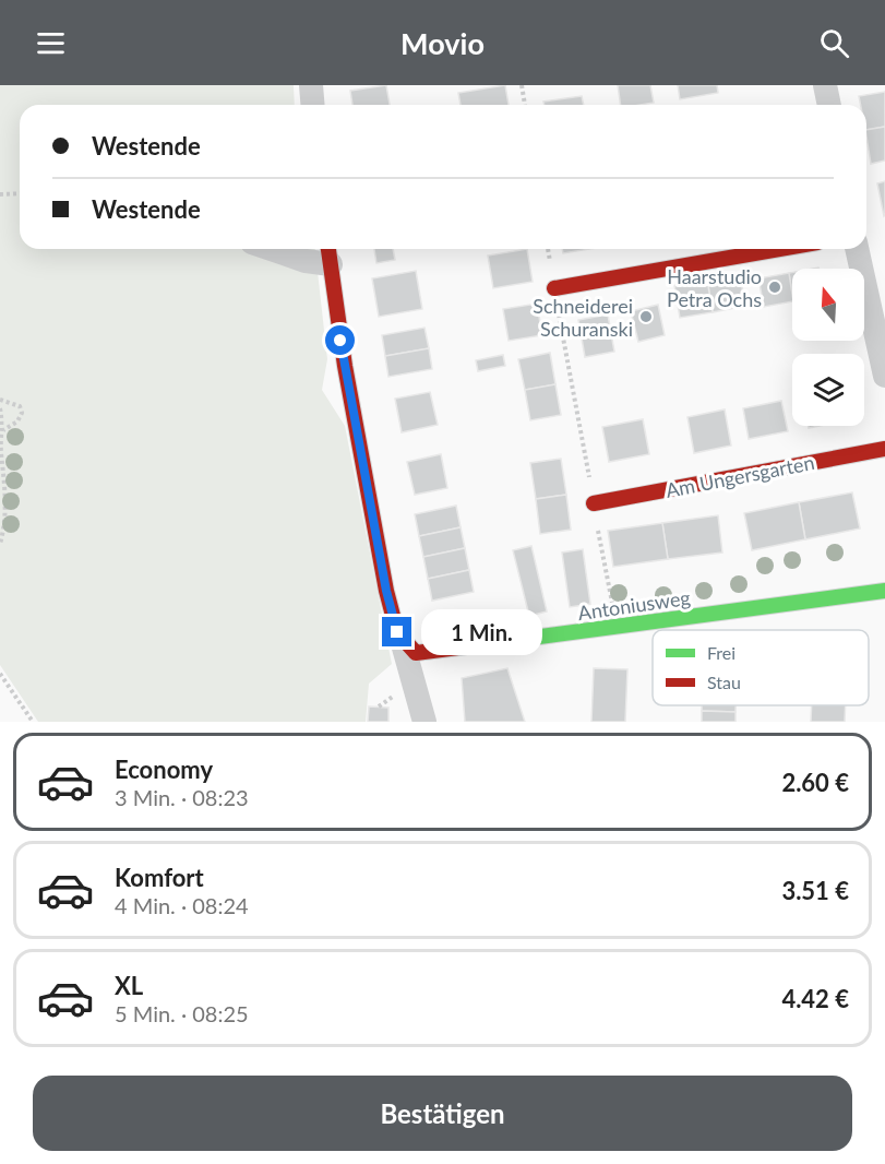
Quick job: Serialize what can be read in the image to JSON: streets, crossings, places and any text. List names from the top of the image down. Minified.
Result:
{"streets":{"street":["Am Ungersgarten","Antoniusweg"]},"places":["Haarstudio Petra Ochs","Schneiderei Schuranski"],"legend":["Frei","Stau"],"north":"top","page":{"header":"Movio","banner":["Westende","Westende"],"bubble":"1 Min.","list":[{"name":"Economy","note":"3 Min. · 08:23","value":"2.60 €"},{"name":"Komfort","note":"4 Min. · 08:24","value":"3.51 €"},{"name":"XL","note":"5 Min. · 08:25","value":"4.42 €"}],"buttons":"Bestätigen"}}
